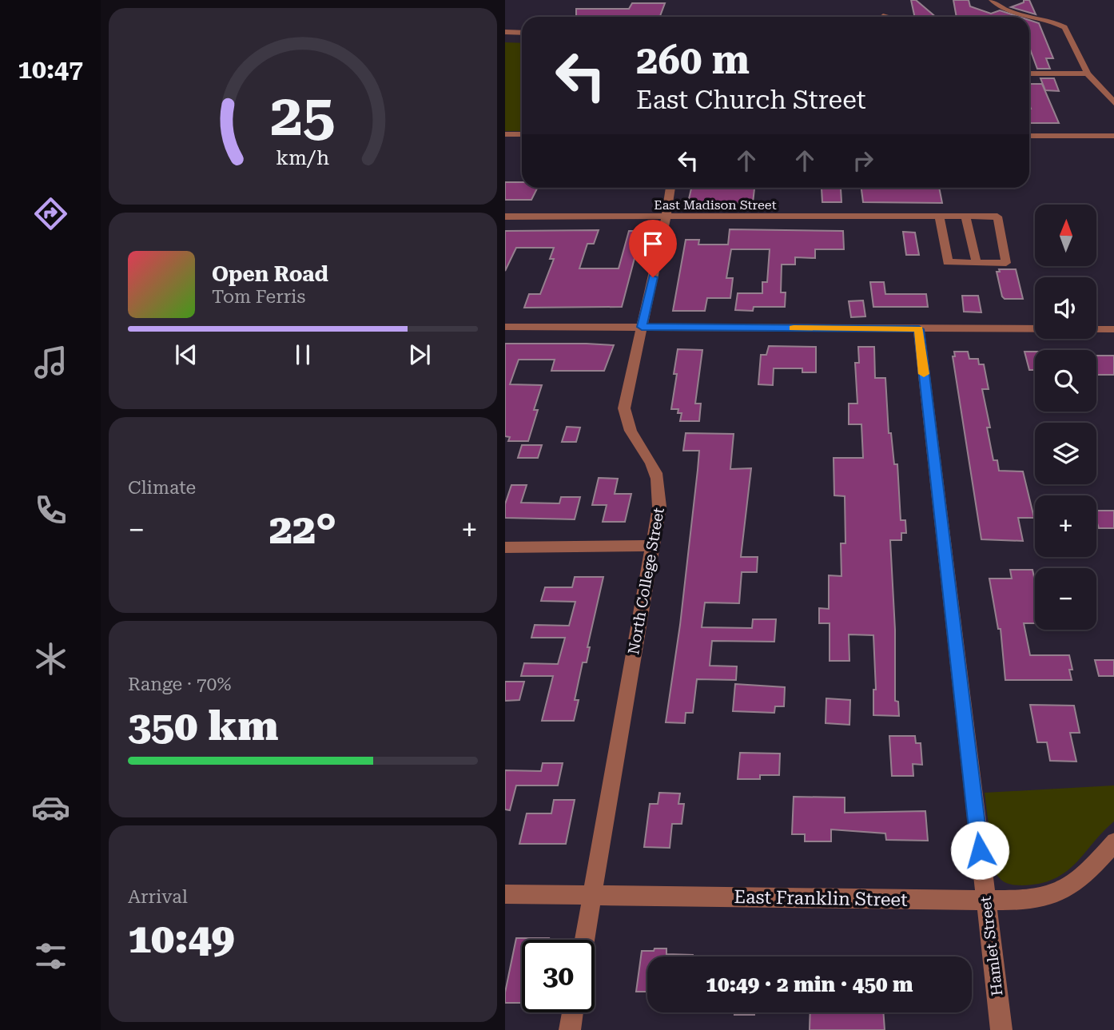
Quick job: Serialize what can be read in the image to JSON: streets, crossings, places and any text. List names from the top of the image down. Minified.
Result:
{"streets":{"street":["East Madison Street","North College Street","East Franklin Street","Hamlet Street"]},"crossings":[["East Madison Street","North College Street"],["North College Street","East Franklin Street"],["East Franklin Street","Hamlet Street"]],"north":"top","page":{"tabs":"10:47","turn":["260 m","East Church Street"],"map_buttons":["+","−"],"song":["Open Road","Tom Ferris"],"tile":["Climate",["Range · 70%","350 km"],["Arrival","10:49"]],"heat":["−","22°","+"],"limit":"30","trip":"10:49 · 2 min · 450 m","gauge":["25","km/h"]}}
